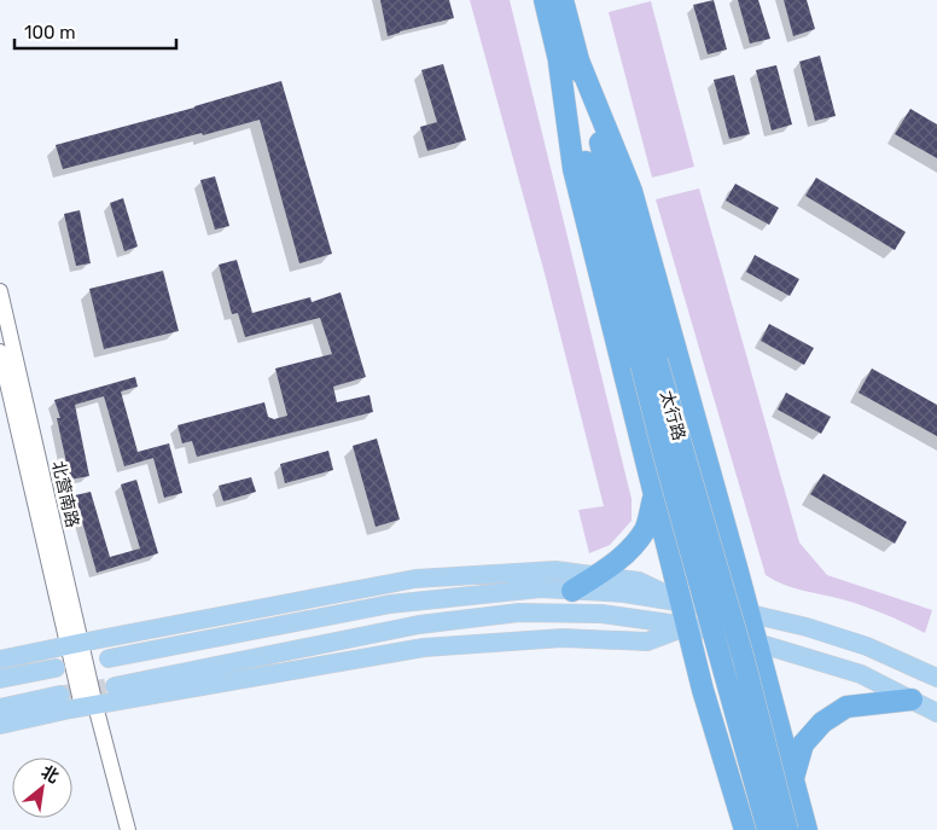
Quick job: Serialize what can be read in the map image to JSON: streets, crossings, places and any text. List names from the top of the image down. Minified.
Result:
{"streets":{"highway":["太行路"],"street":["北营南路"]},"scale_bar":"100 m","north":"top right"}
